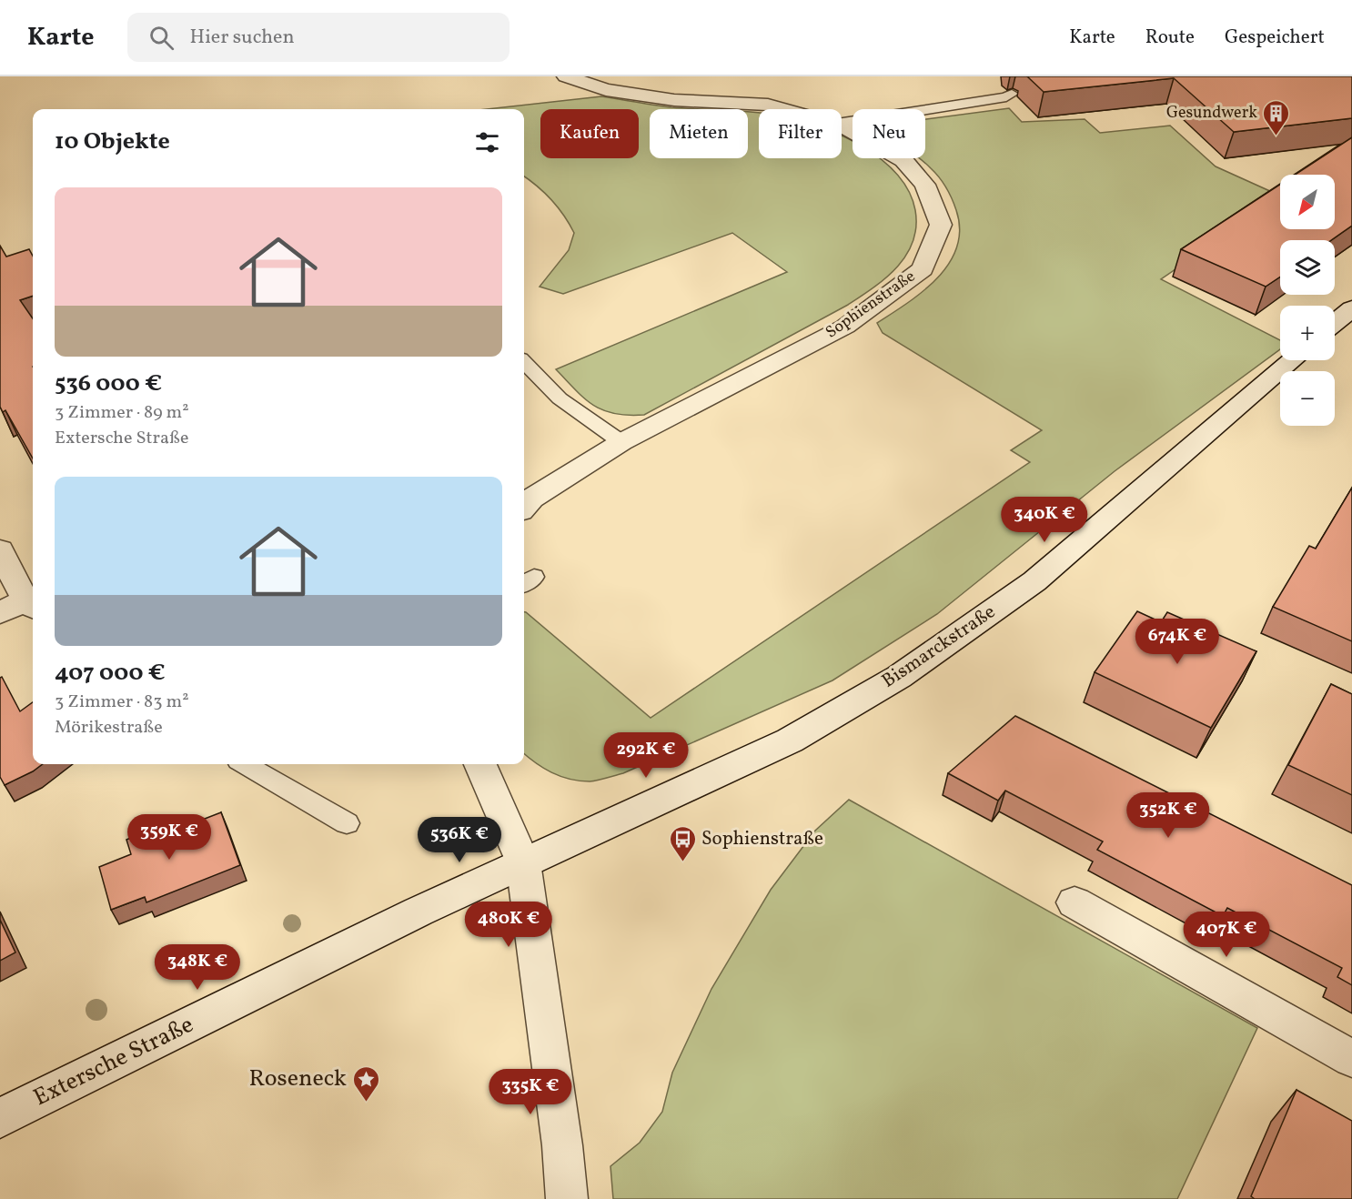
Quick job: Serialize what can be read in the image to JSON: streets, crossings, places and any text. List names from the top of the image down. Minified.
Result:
{"streets":{"street":["Sophienstraße","Bismarckstraße","Extersche Straße"]},"crossings":[["Bismarckstraße","Extersche Straße"]],"places":{"building":["Gesundwerk"],"bus stop":["Sophienstraße"],"place":["Roseneck"]},"north":"bottom left","page":{"header":"Karte","search":"Hier suchen","nav":["Karte","Route","Gespeichert"],"chip":["Kaufen","Mieten","Filter","Neu"],"heading":"10 Objekte","map_buttons":["+","−"],"list":[{"name":"536 000 €","note":"3 Zimmer · 89 m² · Extersche Straße"},{"name":"407 000 €","note":"3 Zimmer · 83 m² · Mörikestraße"}],"price":["340K €","674K €","292K €","352K €","359K €","536K €","480K €","407K €","348K €","335K €"]}}
